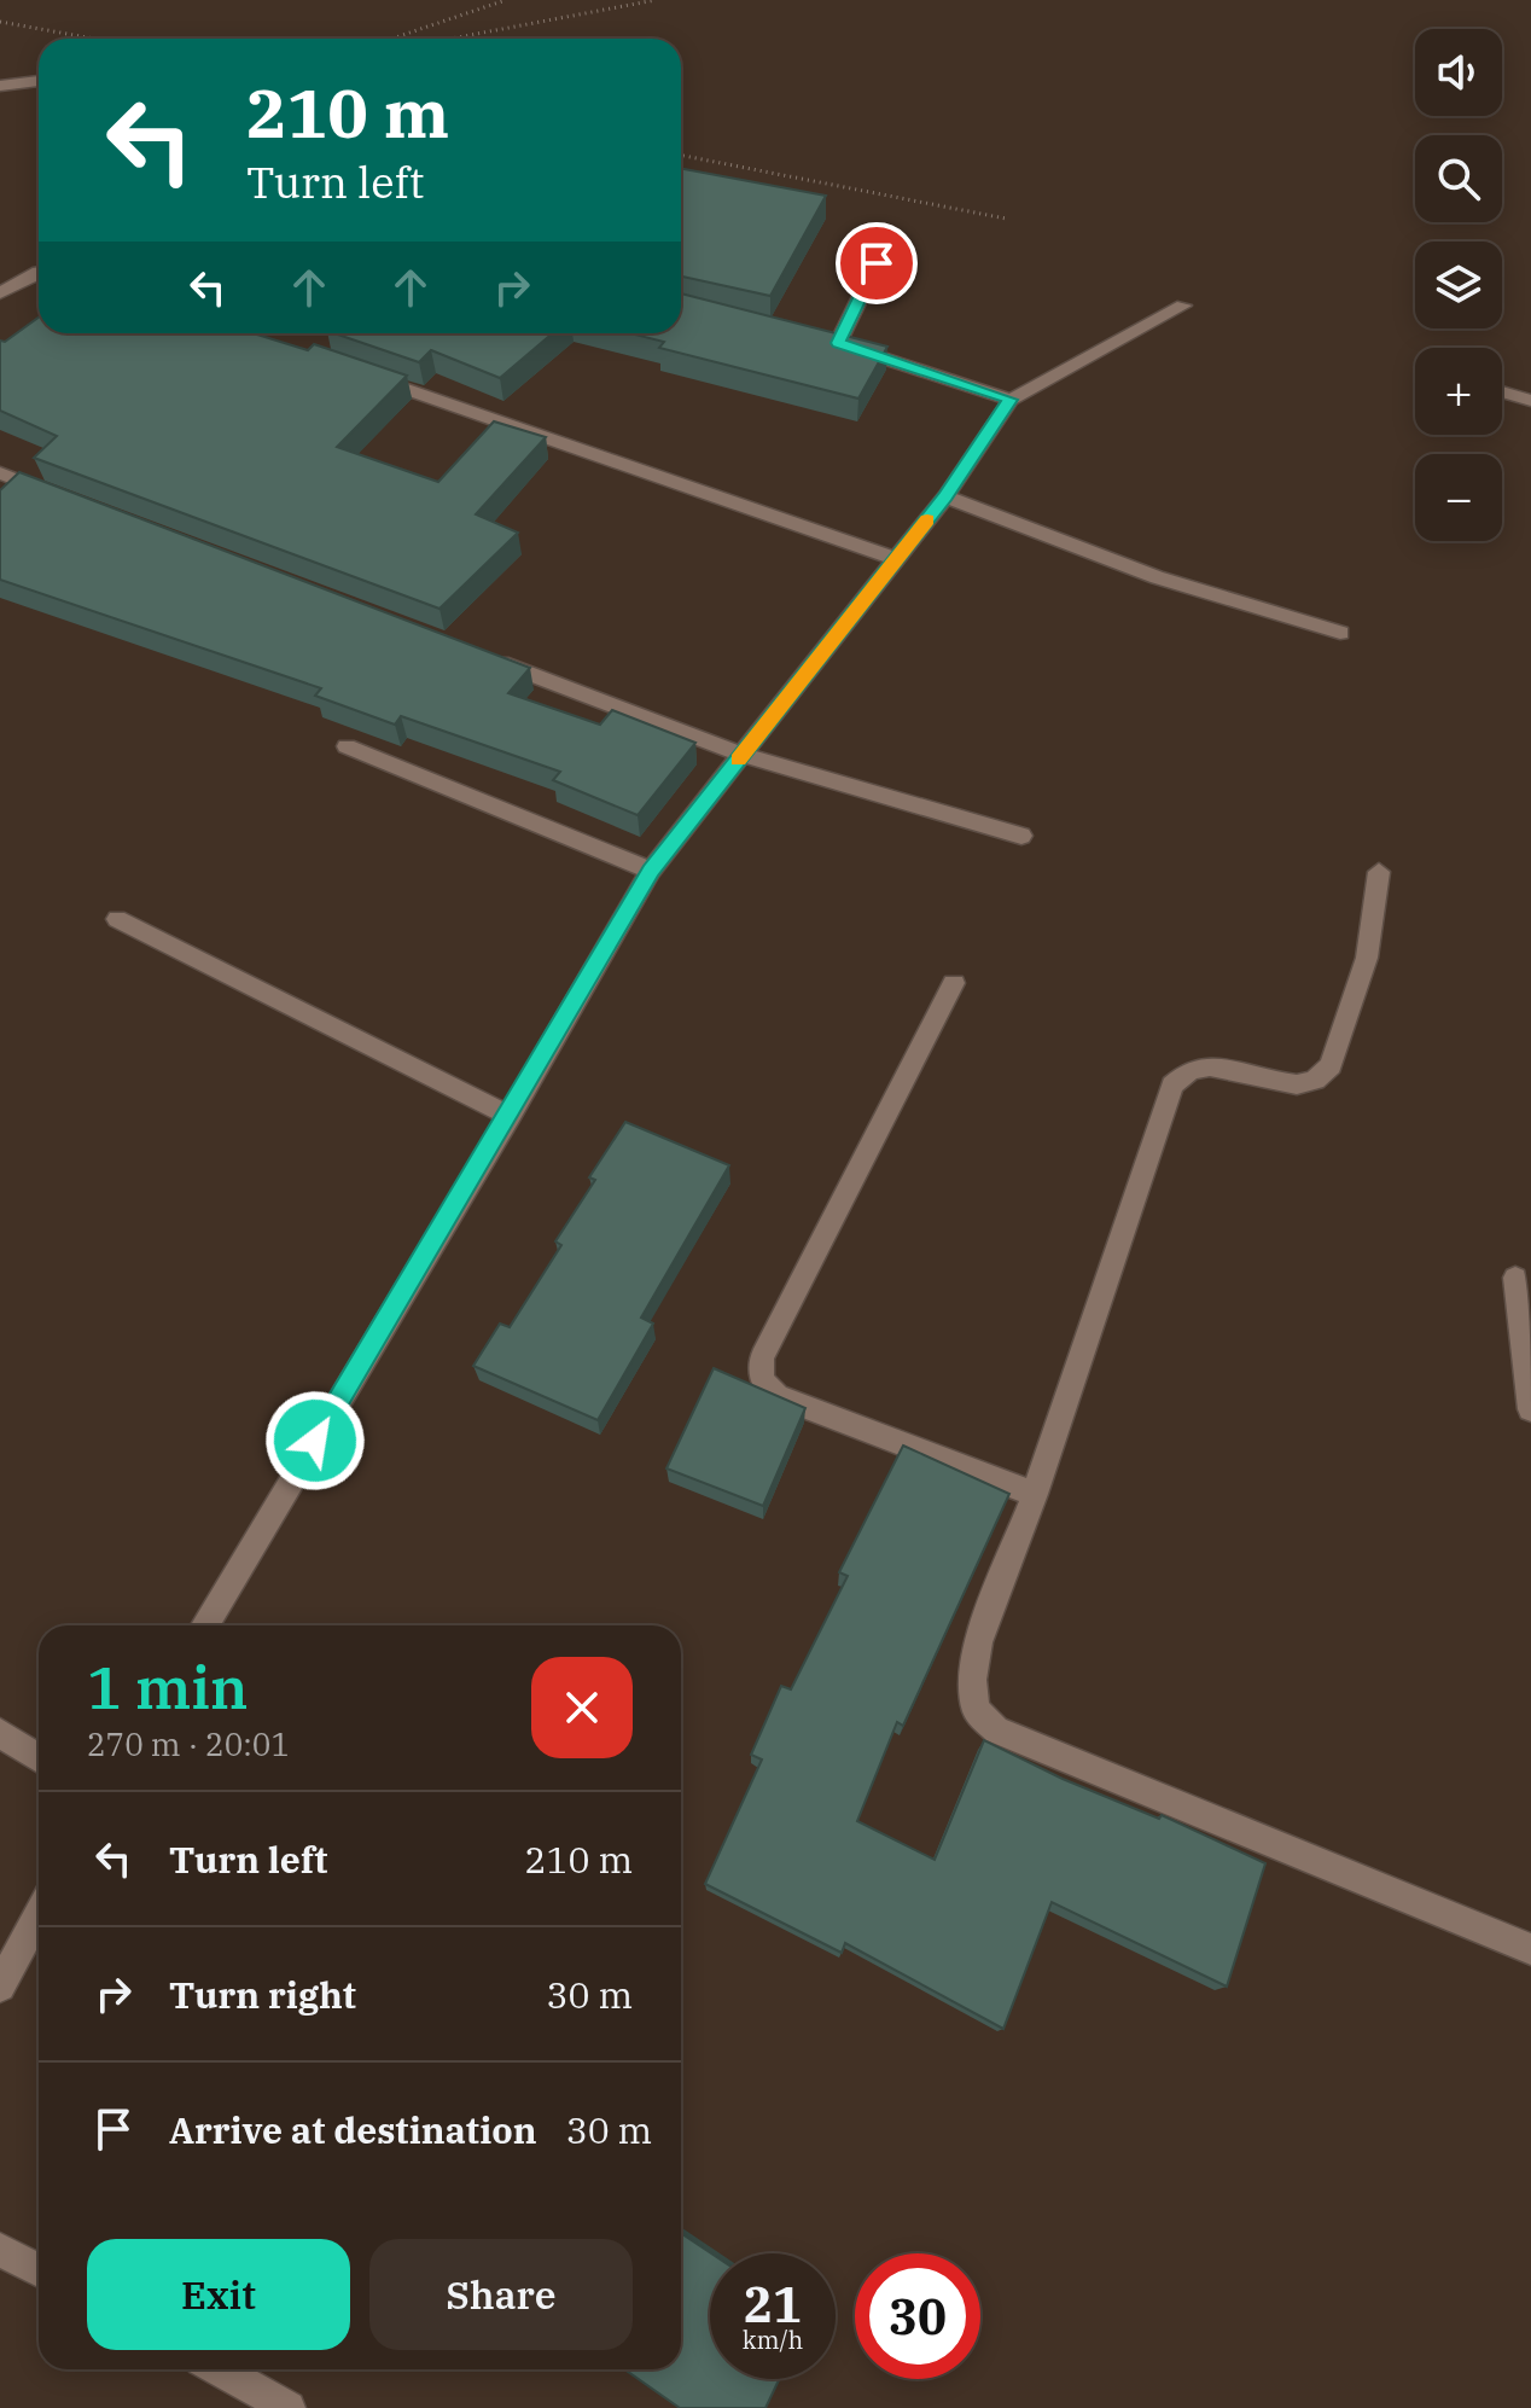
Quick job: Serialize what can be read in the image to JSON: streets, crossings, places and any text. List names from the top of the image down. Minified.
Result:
{"page":{"map_buttons":["+","−"],"turn":["210 m","Turn left"],"heading":["1 min","270 m · 20:01"],"list":[{"name":"Turn left","value":"210 m"},{"name":"Turn right","value":"30 m"},{"name":"Arrive at destination","value":"30 m"}],"buttons":["Exit","Share"],"speed":"21 km/h","limit":"30"}}
